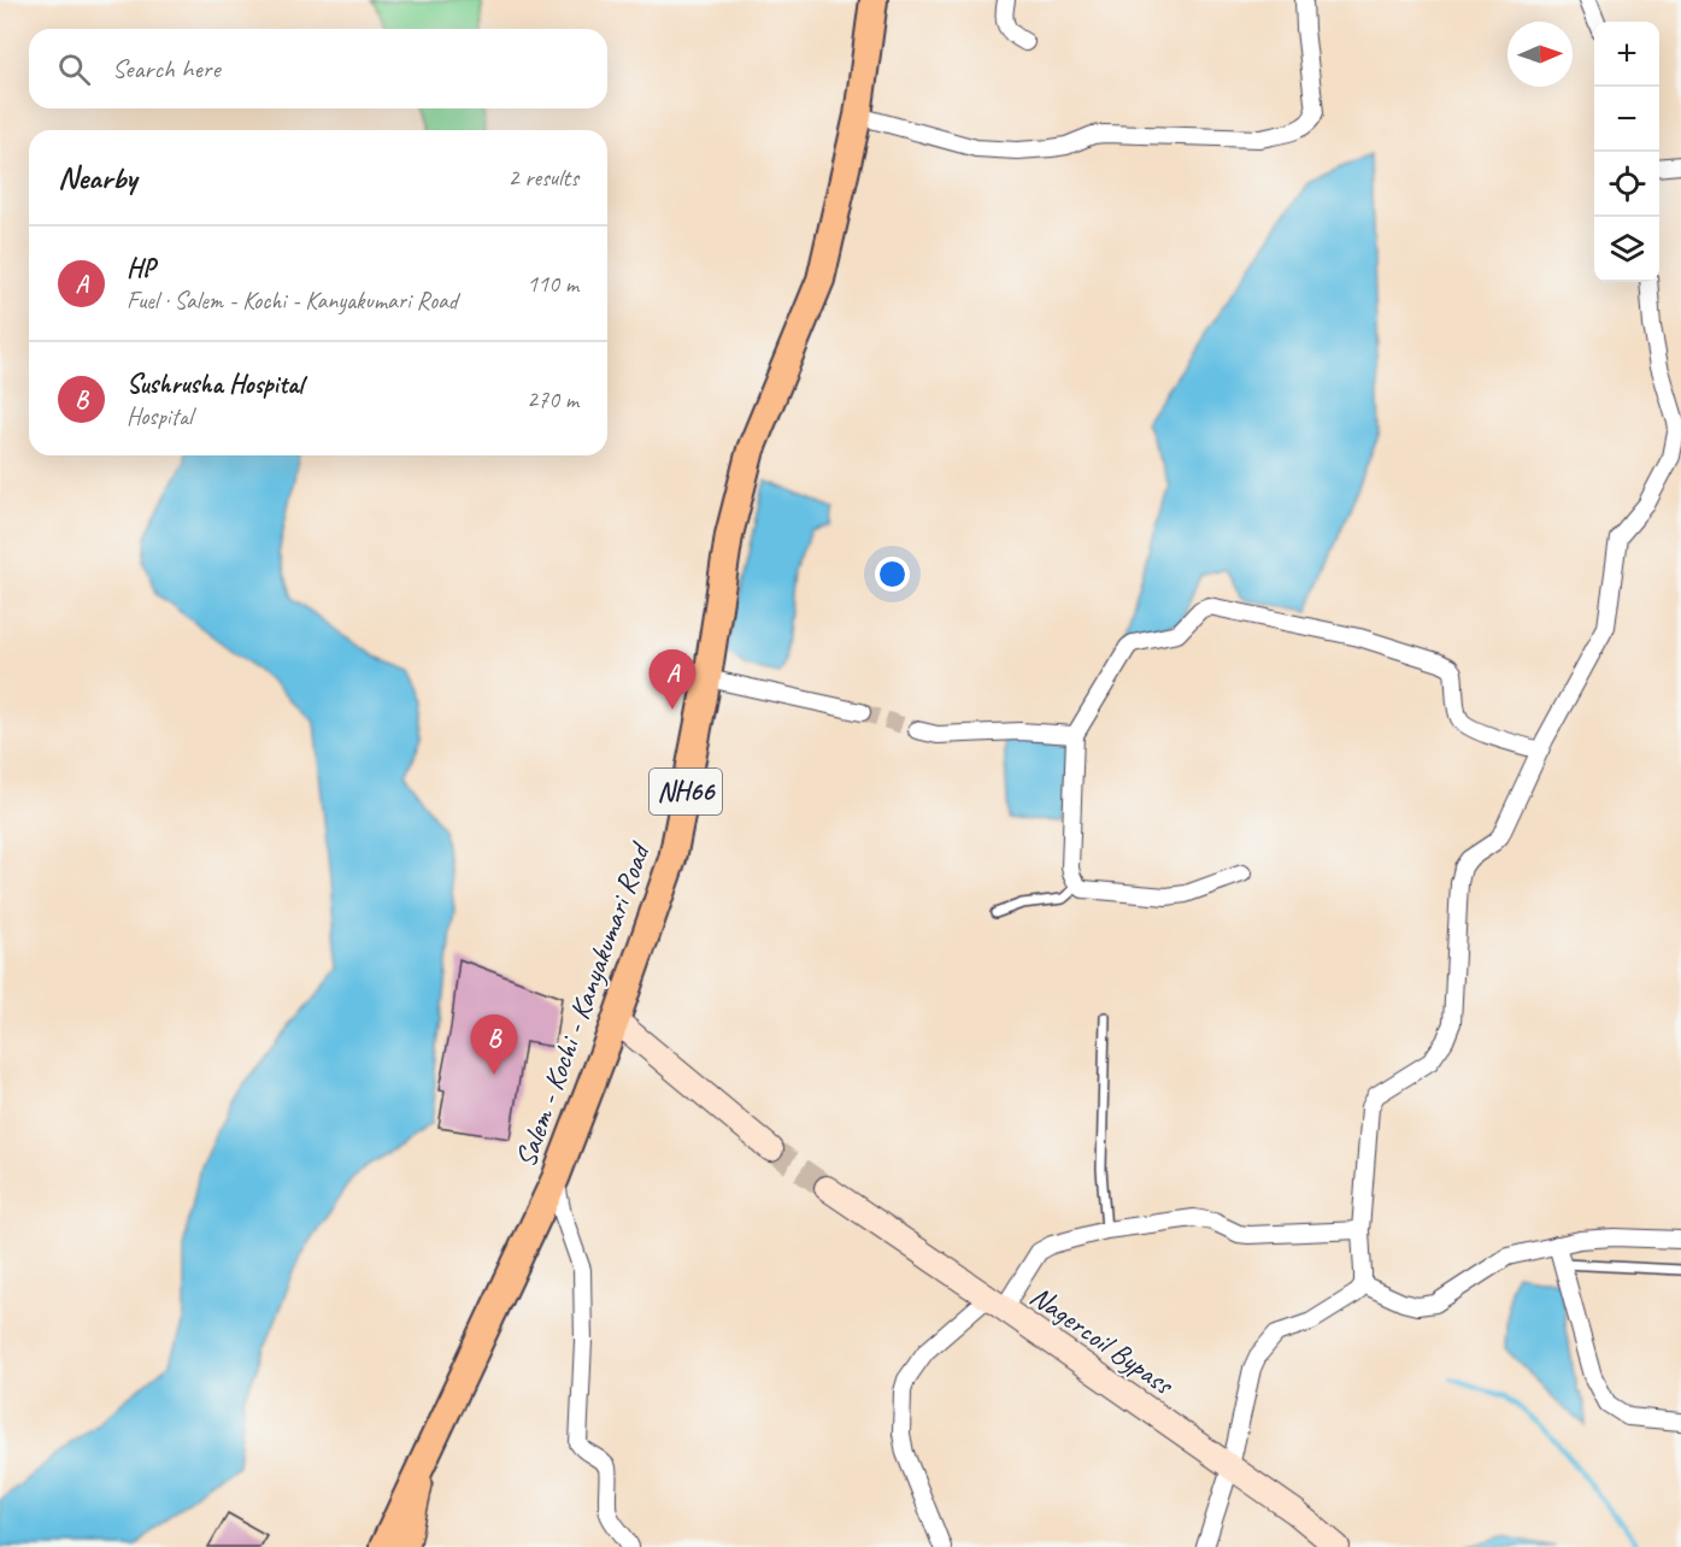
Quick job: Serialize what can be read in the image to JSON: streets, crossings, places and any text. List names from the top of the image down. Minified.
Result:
{"streets":{"highway":["NH66","Salem - Kochi - Kanyakumari Road"],"main road":["Nagercoil Bypass"]},"north":"right","page":{"map_buttons":["+","−"],"search":"Search here","heading":["Nearby","2 results"],"list":[{"mark":"A","name":"HP","note":"Fuel · Salem - Kochi - Kanyakumari Road","value":"110 m"},{"mark":"B","name":"Sushrusha Hospital","note":"Hospital","value":"270 m"}],"pins":["A","B"]}}
